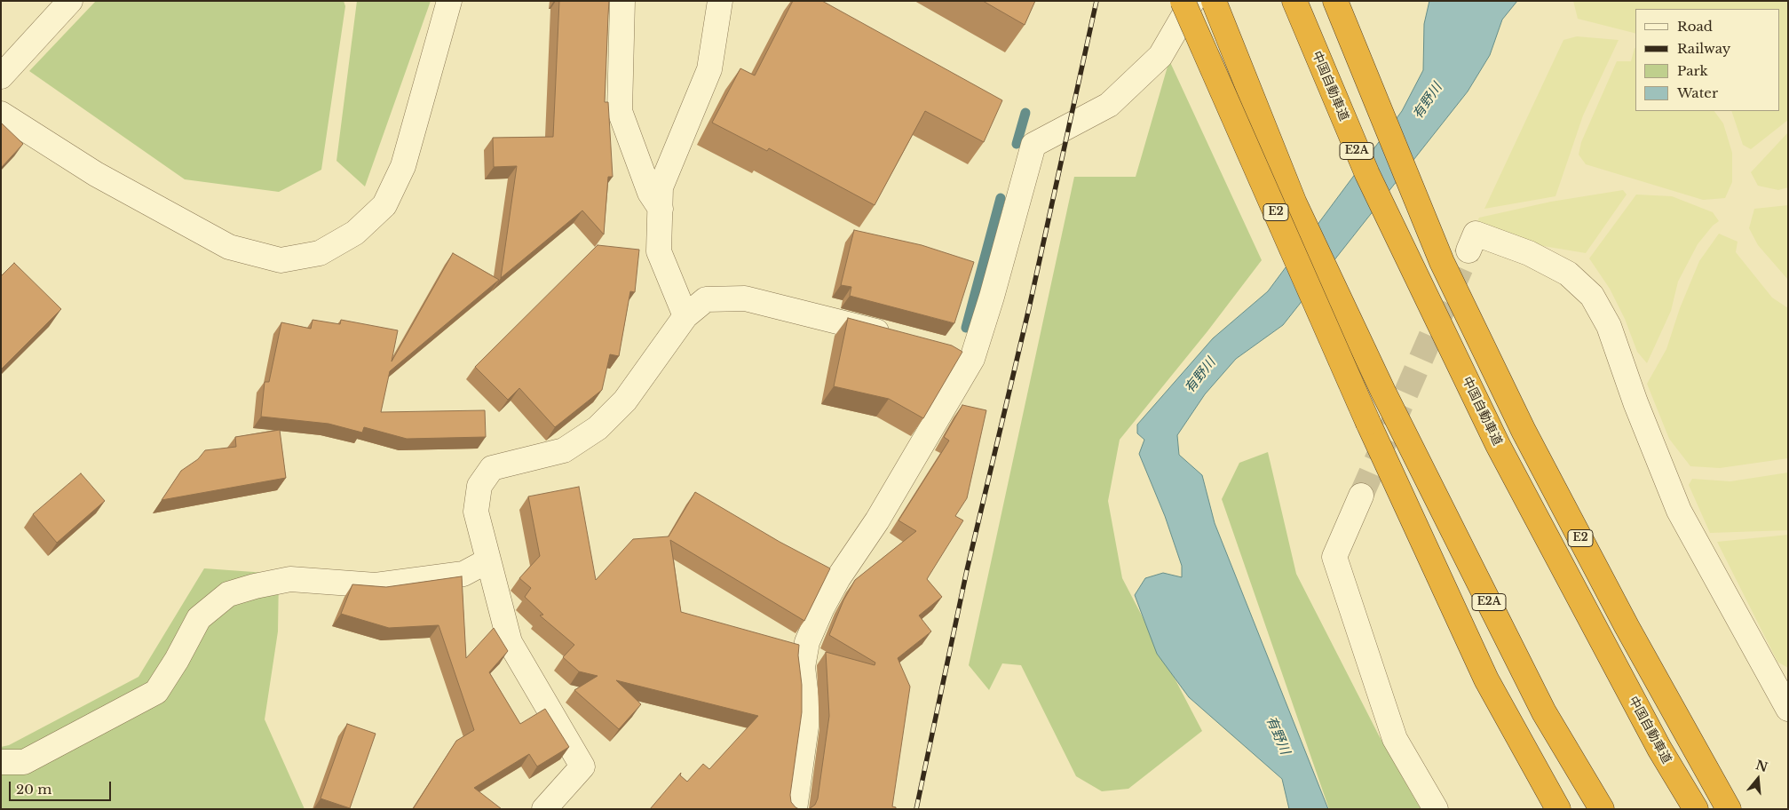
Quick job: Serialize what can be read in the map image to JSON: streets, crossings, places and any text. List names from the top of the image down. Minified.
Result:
{"streets":{"highway":["中国自動車道","E2A","E2"]},"water":["有野川"],"legend":["Road","Railway","Park","Water"],"scale_bar":"20 m","north":"top"}
